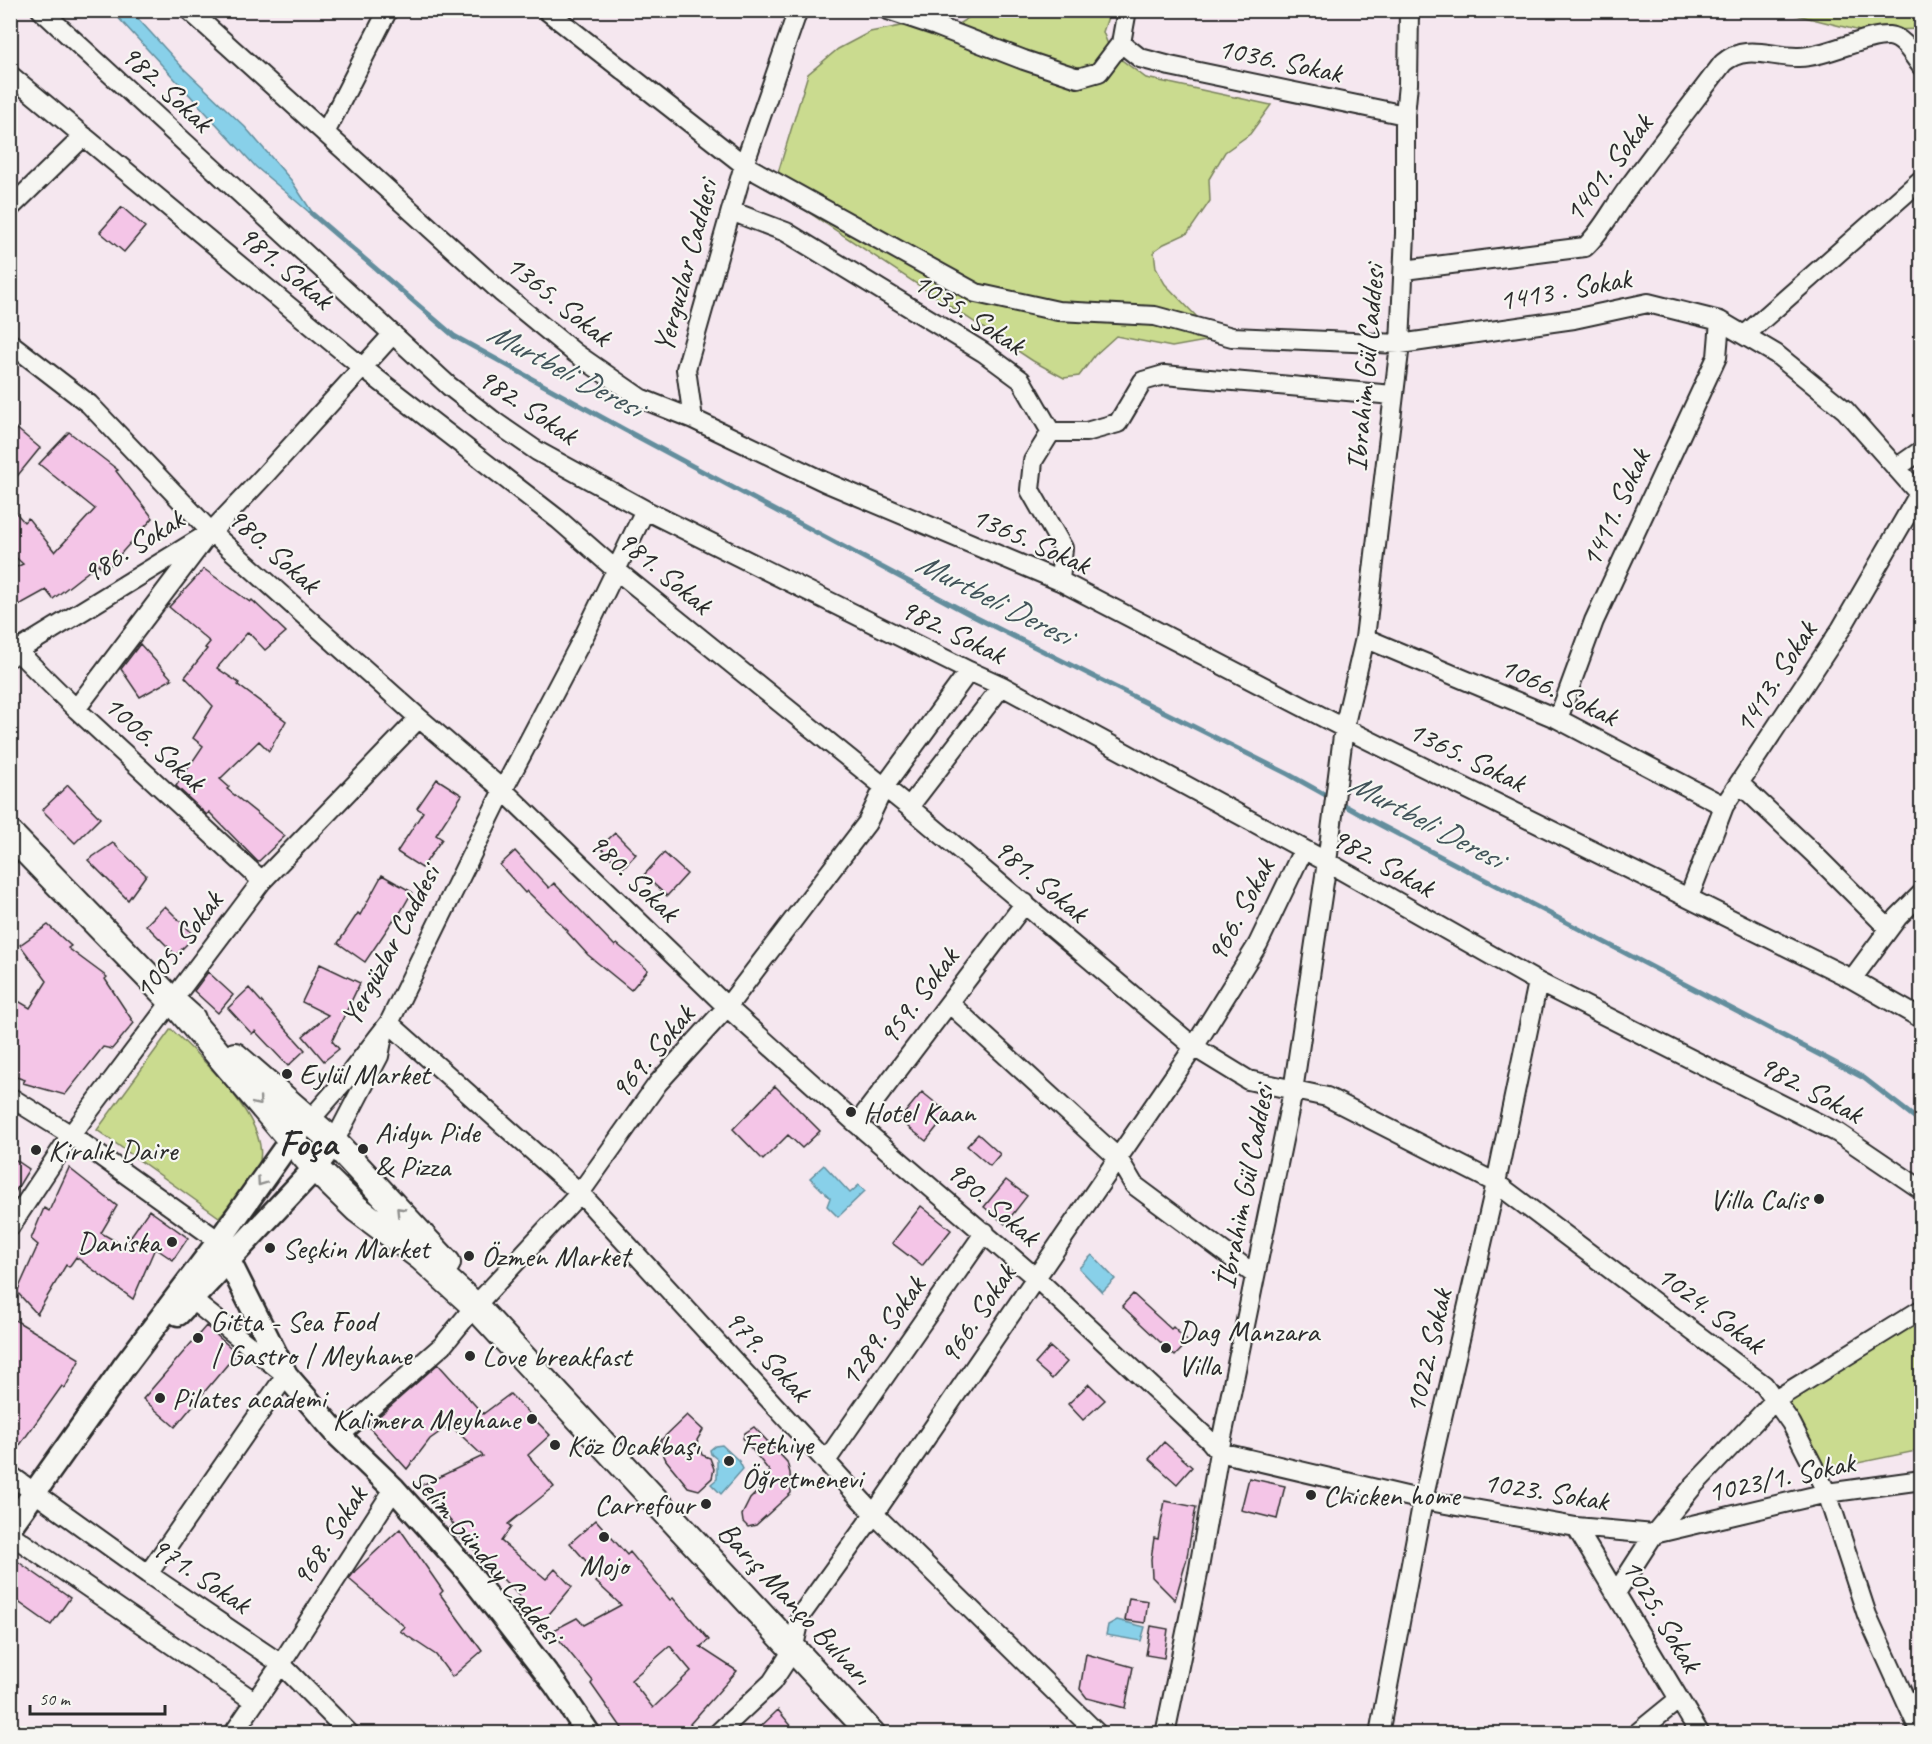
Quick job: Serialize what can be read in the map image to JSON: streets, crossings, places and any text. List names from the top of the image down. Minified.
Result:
{"streets":{"main road":["Barış Manço Bulvarı"],"street":["1036. Sokak","982. Sokak","1401. Sokak","Yerguzlar Caddesi","981. Sokak","1413 . Sokak","1365. Sokak","1035. Sokak","Ibrahim Gül Caddesi","1411. Sokak","986. Sokak","980. Sokak","1413. Sokak","1066. Sokak","1006. Sokak","966. Sokak","1005. Sokak","Yergüzlar Caddesi","959. Sokak","969. Sokak","İbrahim Gül Caddesi","1024. Sokak","1289. Sokak","1022. Sokak","979. Sokak","1023/1. Sokak","1023. Sokak","968. Sokak","Selim Günday Caddesi","971. Sokak","1025. Sokak"]},"crossings":[["1036. Sokak","Ibrahim Gül Caddesi"],["982. Sokak","986. Sokak"],["982. Sokak","966. Sokak"],["982. Sokak","Yergüzlar Caddesi"],["982. Sokak","969. Sokak"],["982. Sokak","İbrahim Gül Caddesi"],["982. Sokak","1022. Sokak"],["1401. Sokak","Ibrahim Gül Caddesi"],["Yerguzlar Caddesi","1413 . Sokak"],["Yerguzlar Caddesi","1365. Sokak"],["Yerguzlar Caddesi","1035. Sokak"],["981. Sokak","986. Sokak"],["981. Sokak","966. Sokak"],["981. Sokak","Yergüzlar Caddesi"],["981. Sokak","959. Sokak"],["981. Sokak","969. Sokak"],["981. Sokak","İbrahim Gül Caddesi"],["981. Sokak","1024. Sokak"],["1413 . Sokak","Ibrahim Gül Caddesi"],["1413 . Sokak","1411. Sokak"],["1413 . Sokak","1413. Sokak"],["1365. Sokak","Ibrahim Gül Caddesi"],["1365. Sokak","1413. Sokak"],["1365. Sokak","İbrahim Gül Caddesi"],["Ibrahim Gül Caddesi","1066. Sokak"],["Ibrahim Gül Caddesi","İbrahim Gül Caddesi"],["1411. Sokak","1066. Sokak"],["986. Sokak","980. Sokak"],["986. Sokak","1006. Sokak"],["980. Sokak","966. Sokak"],["980. Sokak","1005. Sokak"],["980. Sokak","Yergüzlar Caddesi"],["980. Sokak","959. Sokak"],["980. Sokak","969. Sokak"],["980. Sokak","İbrahim Gül Caddesi"],["980. Sokak","1289. Sokak"],["980. Sokak","1023. Sokak"],["1413. Sokak","1066. Sokak"],["1006. Sokak","1005. Sokak"],["966. Sokak","979. Sokak"],["966. Sokak","Barış Manço Bulvarı"],["1005. Sokak","Barış Manço Bulvarı"],["Yergüzlar Caddesi","979. Sokak"],["Yergüzlar Caddesi","Selim Günday Caddesi"],["Yergüzlar Caddesi","971. Sokak"],["Yergüzlar Caddesi","Barış Manço Bulvarı"],["969. Sokak","979. Sokak"],["969. Sokak","Selim Günday Caddesi"],["969. Sokak","Barış Manço Bulvarı"],["İbrahim Gül Caddesi","1024. Sokak"],["İbrahim Gül Caddesi","1023. Sokak"],["1024. Sokak","1022. Sokak"],["1024. Sokak","1023/1. Sokak"],["1289. Sokak","979. Sokak"],["1022. Sokak","1023. Sokak"],["1023/1. Sokak","1023. Sokak"],["1023. Sokak","1025. Sokak"],["968. Sokak","Selim Günday Caddesi"],["968. Sokak","971. Sokak"]],"districts":["Foça"],"water":["Murtbeli Deresi"],"places":["Eylül Market","Hotel Kaan","Aidyn Pide & Pizza","Kiralık Daire","Villa Calis","Daniska","Seçkin Market","Özmen Market","Gitta - Sea Food | Gastro | Meyhane","Dag Manzara Villa","Love breakfast","Pilates academi","Kalimera Meyhane","Köz Ocakbaşı","Fethiye Öğretmenevi","Chicken home","Carrefour","Mojo"],"scale_bar":"50 m"}
